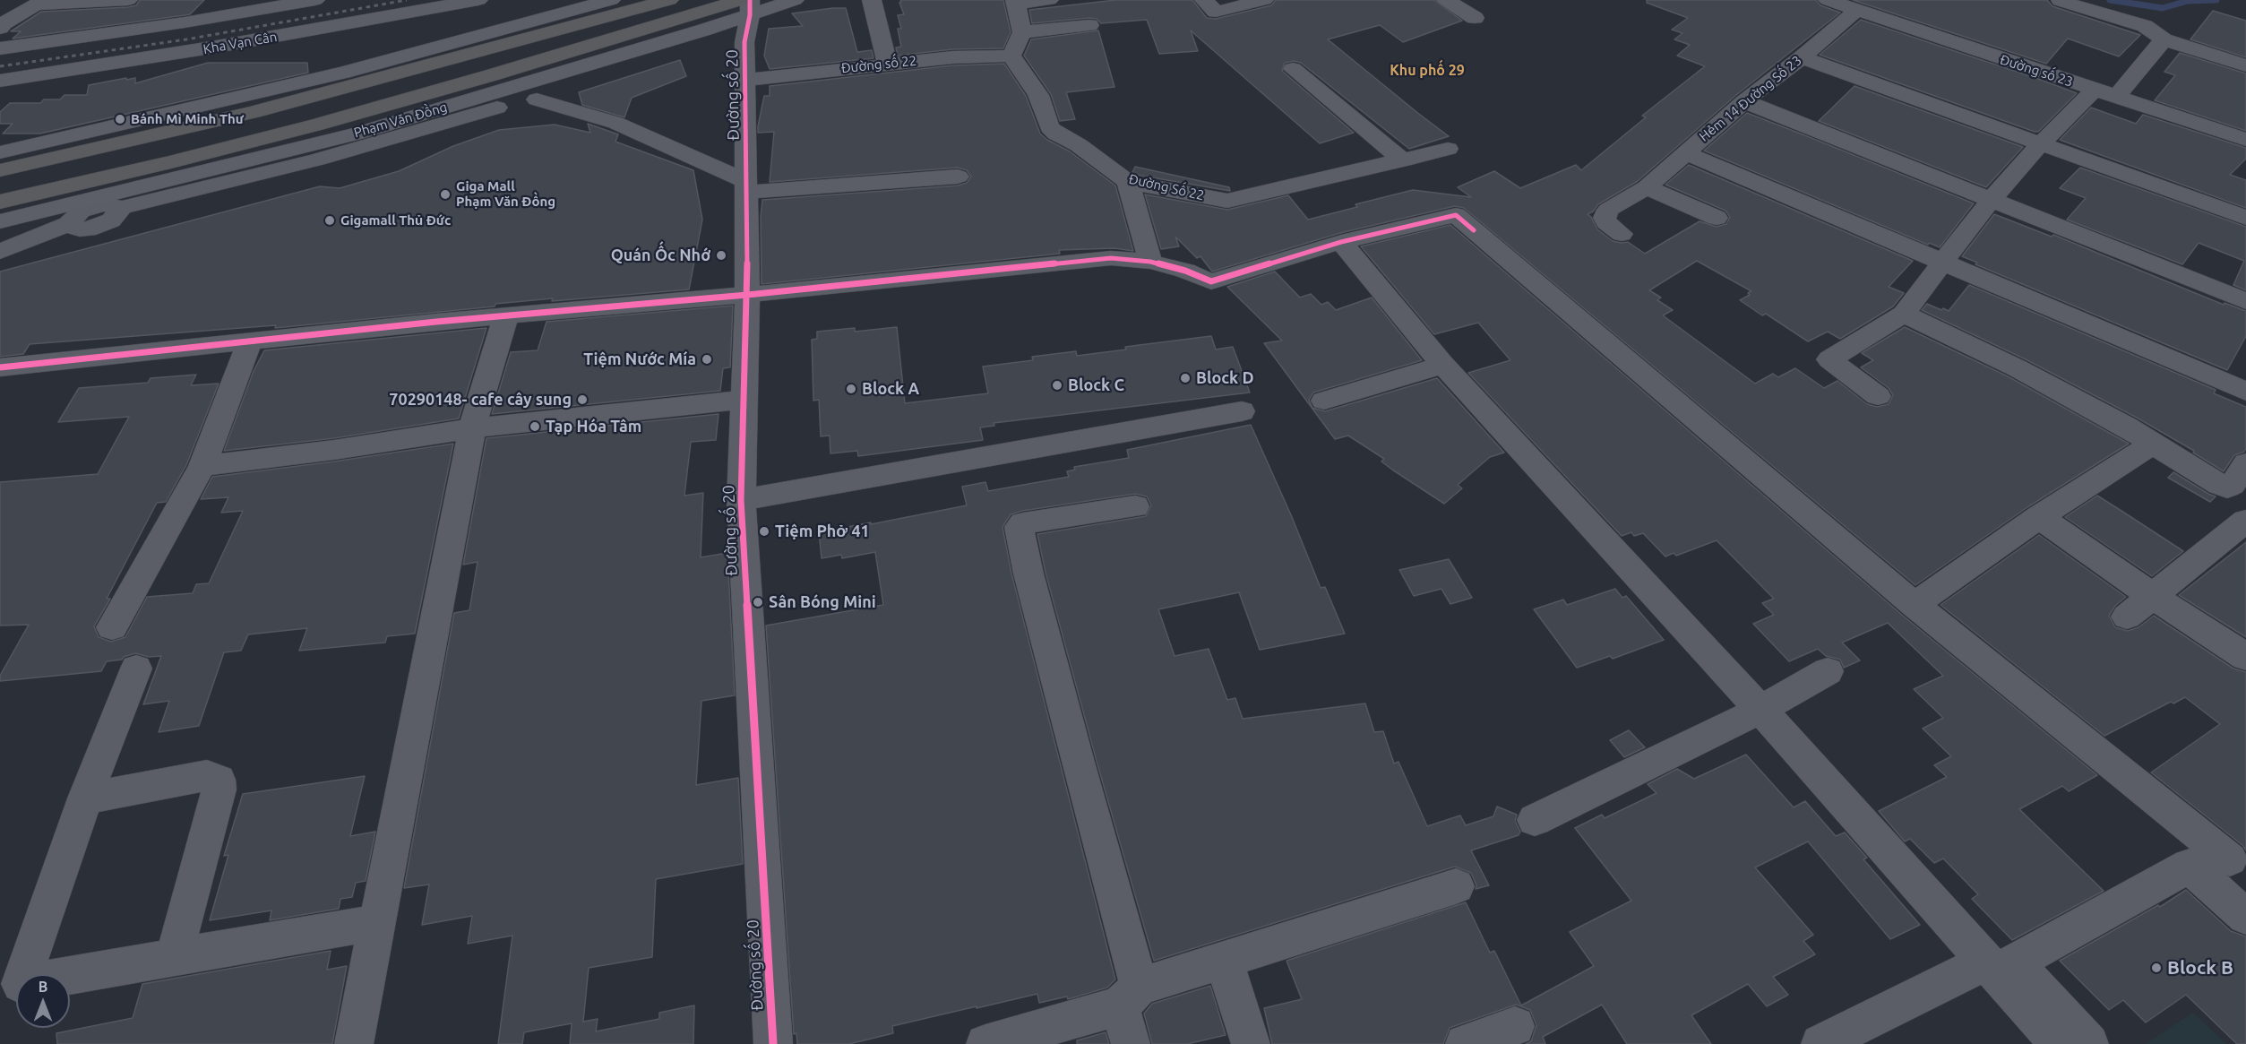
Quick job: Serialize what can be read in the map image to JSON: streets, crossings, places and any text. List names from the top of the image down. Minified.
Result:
{"streets":{"highway":["Phạm Văn Đồng"],"street":["Kha Vạn Cân","Đường số 22","Đường số 23","Đường số 20","Hẻm 14 Đường Số 23","Đường Số 22"]},"crossings":[["Đường số 22","Đường số 20"],["Đường số 22","Đường Số 22"],["Đường số 23","Hẻm 14 Đường Số 23"],["Đường số 20","Phạm Văn Đồng"]],"districts":["Khu phố 29"],"places":["Bánh Mì Minh Thư","Giga Mall Phạm Văn Đồng","Gigamall Thủ Đức","Quán Ốc Nhớ","Tiệm Nước Mía","Block D","Block C","Block A","70290148- cafe cây sung","Tạp Hóa Tâm","Tiệm Phở 41","Sân Bóng Mini","Block B"],"north":"top"}
